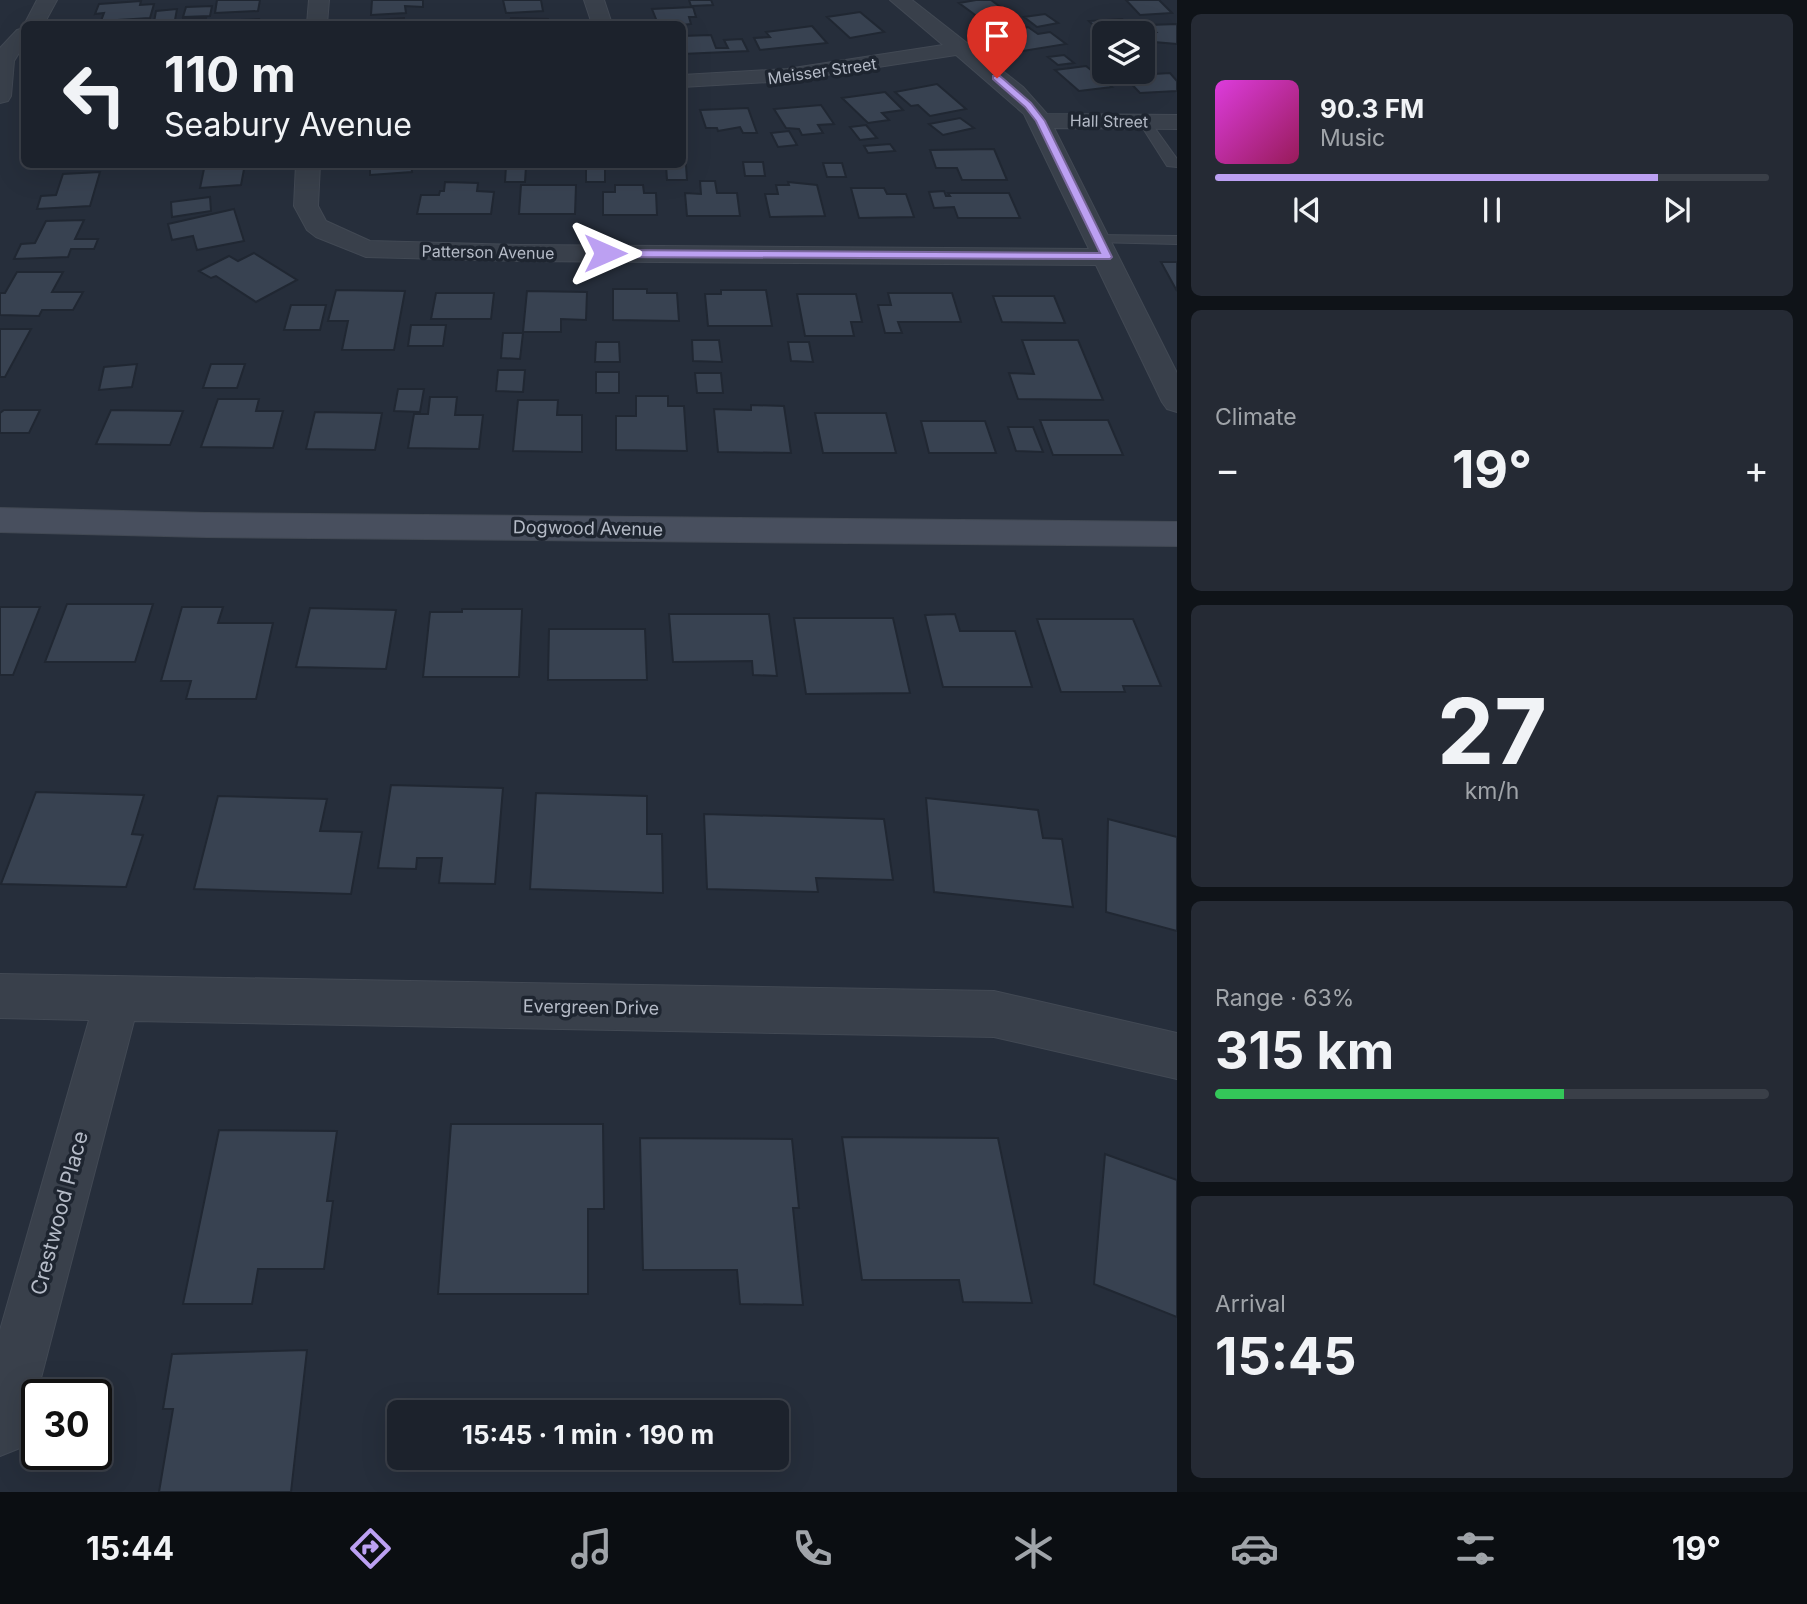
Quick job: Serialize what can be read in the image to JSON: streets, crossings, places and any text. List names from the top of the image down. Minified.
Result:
{"streets":{"street":["Meisser Street","Hall Street","Patterson Avenue","Dogwood Avenue","Evergreen Drive","Crestwood Place"]},"crossings":[["Evergreen Drive","Crestwood Place"]],"page":{"turn":["110 m","Seabury Avenue"],"song":["90.3 FM","Music"],"tile":["Climate",["27","km/h"],["Range · 63%","315 km"],["Arrival","15:45"]],"heat":["−","19°","+"],"limit":"30","trip":"15:45 · 1 min · 190 m","tabs":["15:44","19°"]}}
